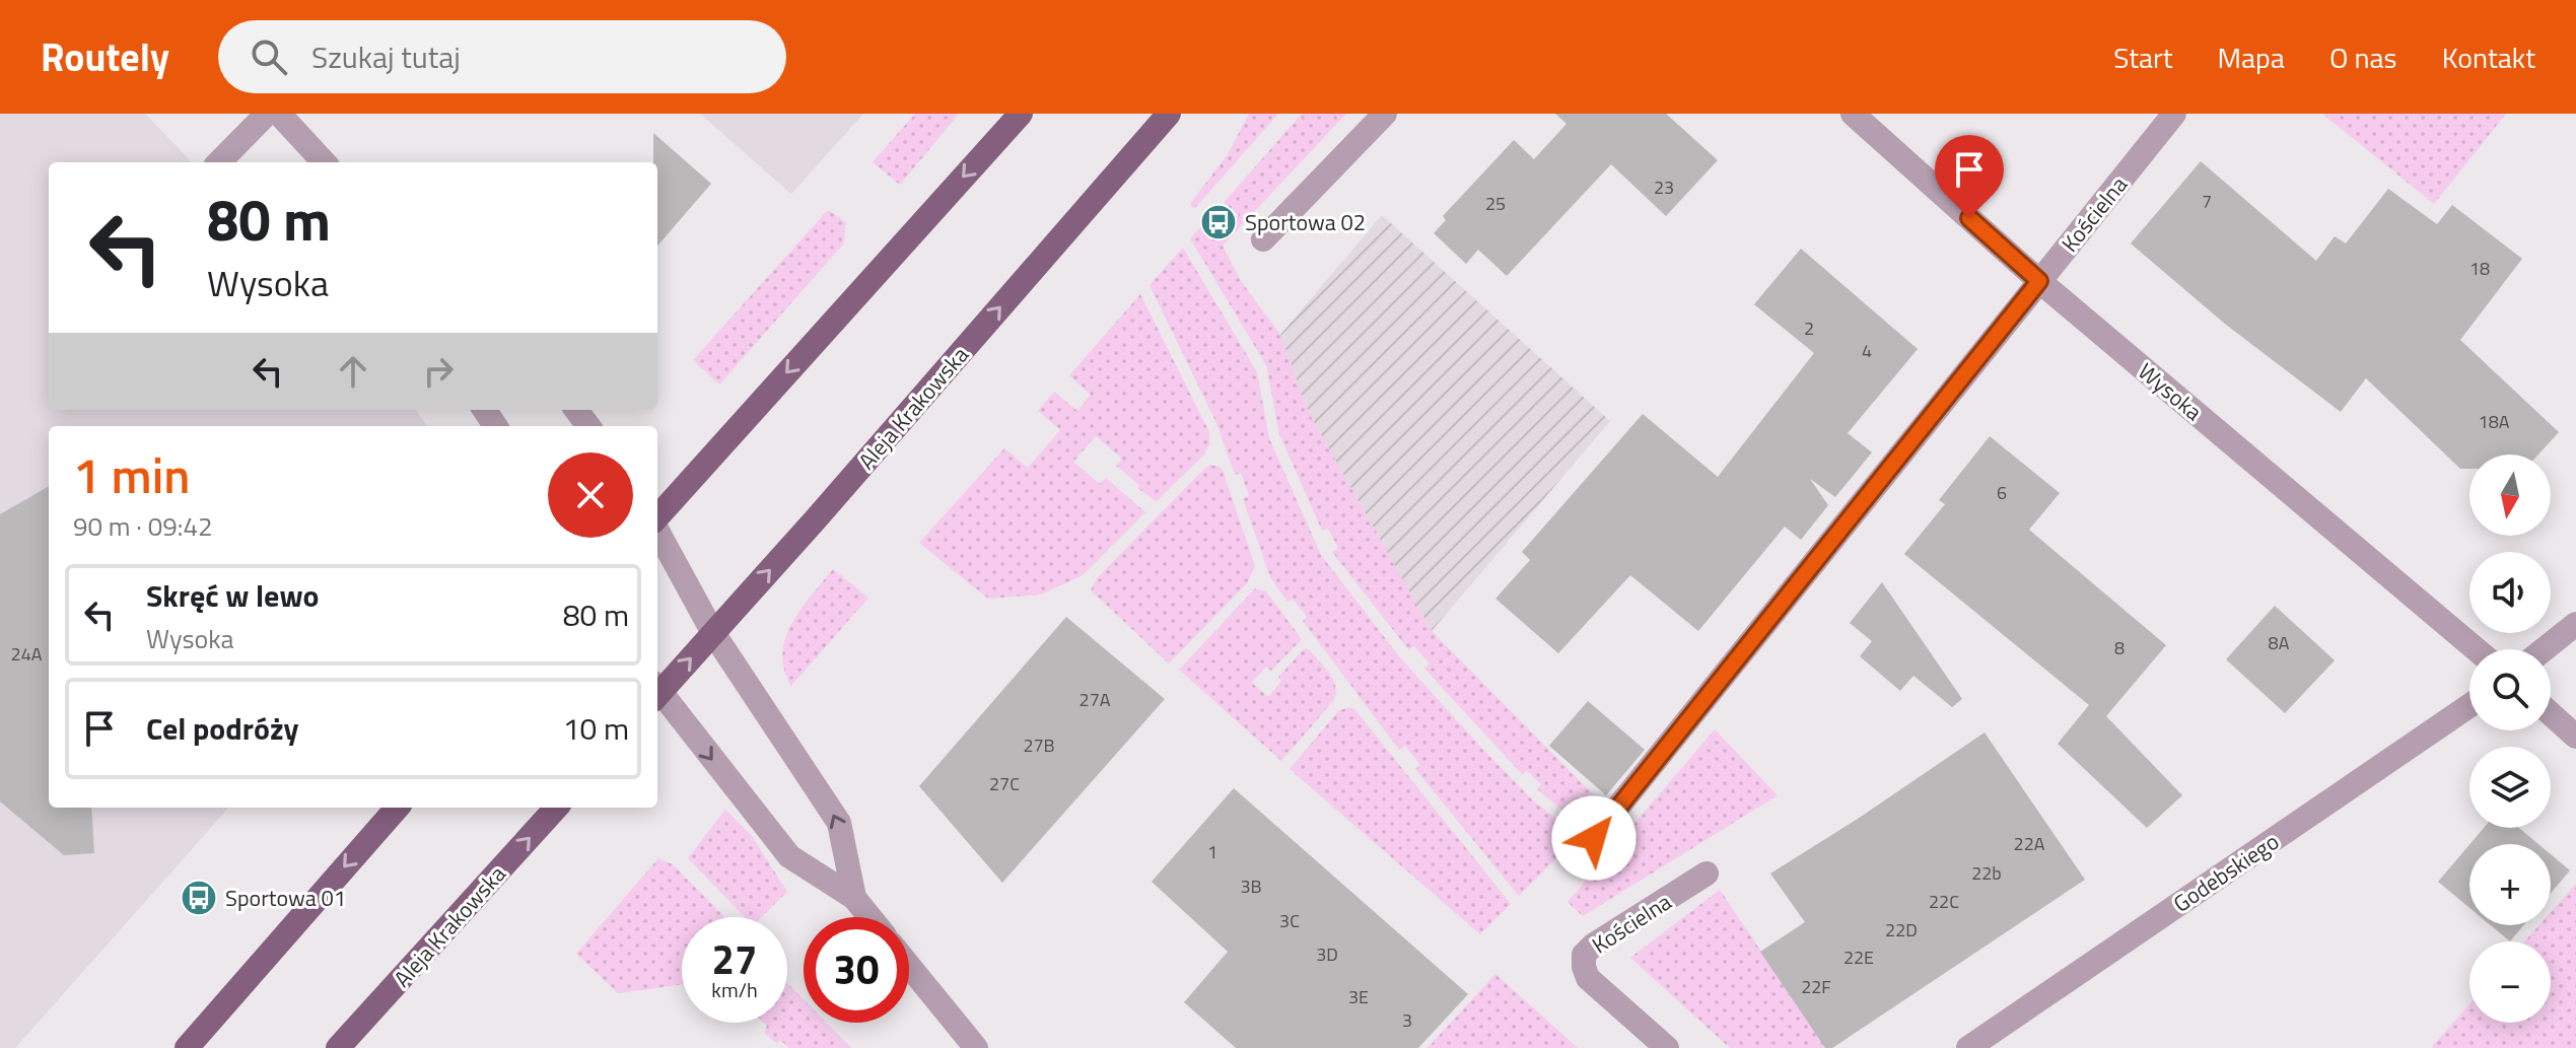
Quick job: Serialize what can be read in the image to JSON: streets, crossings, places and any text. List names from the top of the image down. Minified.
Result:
{"streets":{"main road":["Aleja Krakowska"],"street":["Kościelna","Wysoka","Godebskiego"]},"crossings":[["Kościelna","Wysoka"]],"places":{"bus stop":["Sportowa 02","Sportowa 01"]},"house_numbers":["23","7","25","18","2","4","18A","6","8A","8","24A","27A","27B","27C","22A","1","22b","3B","22C","3C","22D","3D","22E","22F","3E","3"],"north":"bottom","page":{"header":"Routely","search":"Szukaj tutaj","nav":["Start","Mapa","O nas","Kontakt"],"turn":["80 m","Wysoka"],"heading":["1 min","90 m · 09:42"],"map_buttons":["+","−"],"list":[{"name":"Skręć w lewo","note":"Wysoka","value":"80 m"},{"name":"Cel podróży","value":"10 m"}],"speed":"27 km/h","limit":"30"}}
